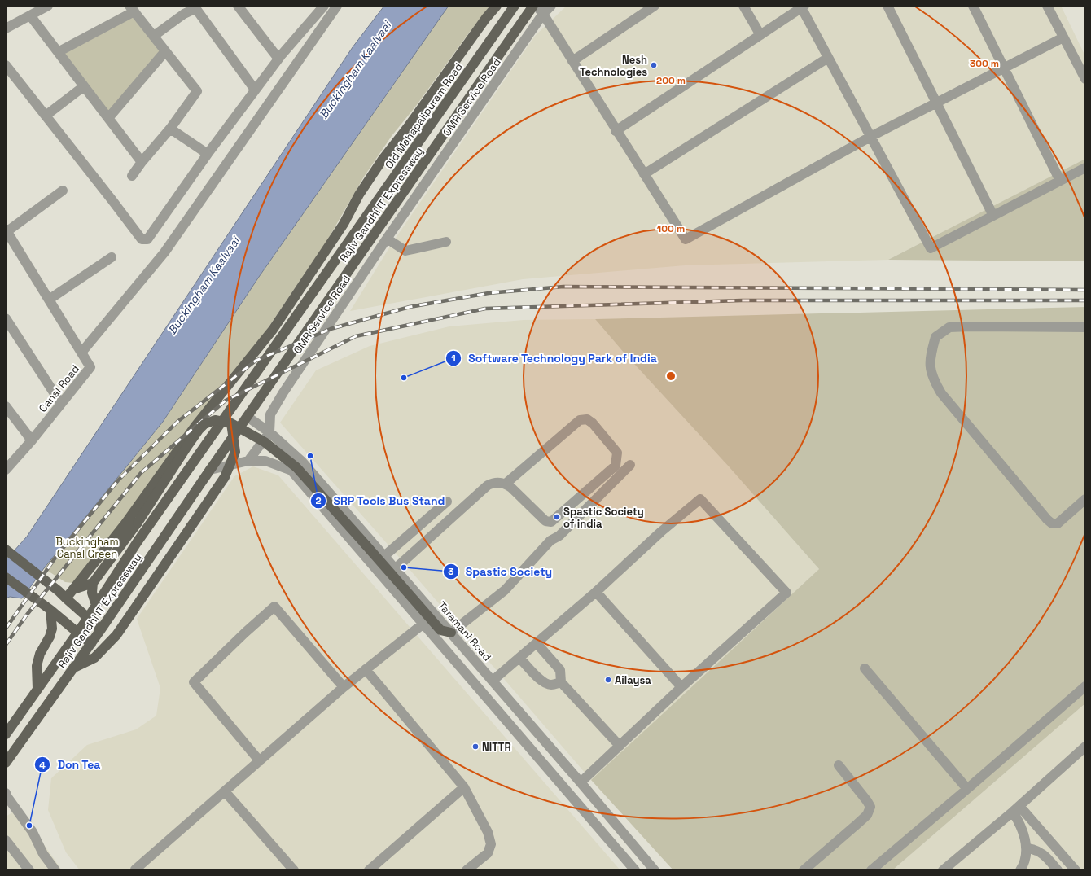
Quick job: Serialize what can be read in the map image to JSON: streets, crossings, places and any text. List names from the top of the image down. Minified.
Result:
{"streets":{"main road":["Old Mahapalipuram Road","Rajiv Gandhi IT Expressway"],"street":["OMR Service Road","Canal Road","Taramani Road"]},"crossings":[["OMR Service Road","Taramani Road"],["Rajiv Gandhi IT Expressway","Taramani Road"]],"water":["Buckingham Kaalvaai"],"parks":["Buckingham Canal Green"],"places":["Nesh Technologies","Software Technology Park of India","SRP Tools Bus Stand","Spastic Society of india","Spastic Society","Ailaysa","NITTR","Don Tea"],"rings":["300 m","200 m","100 m"]}
